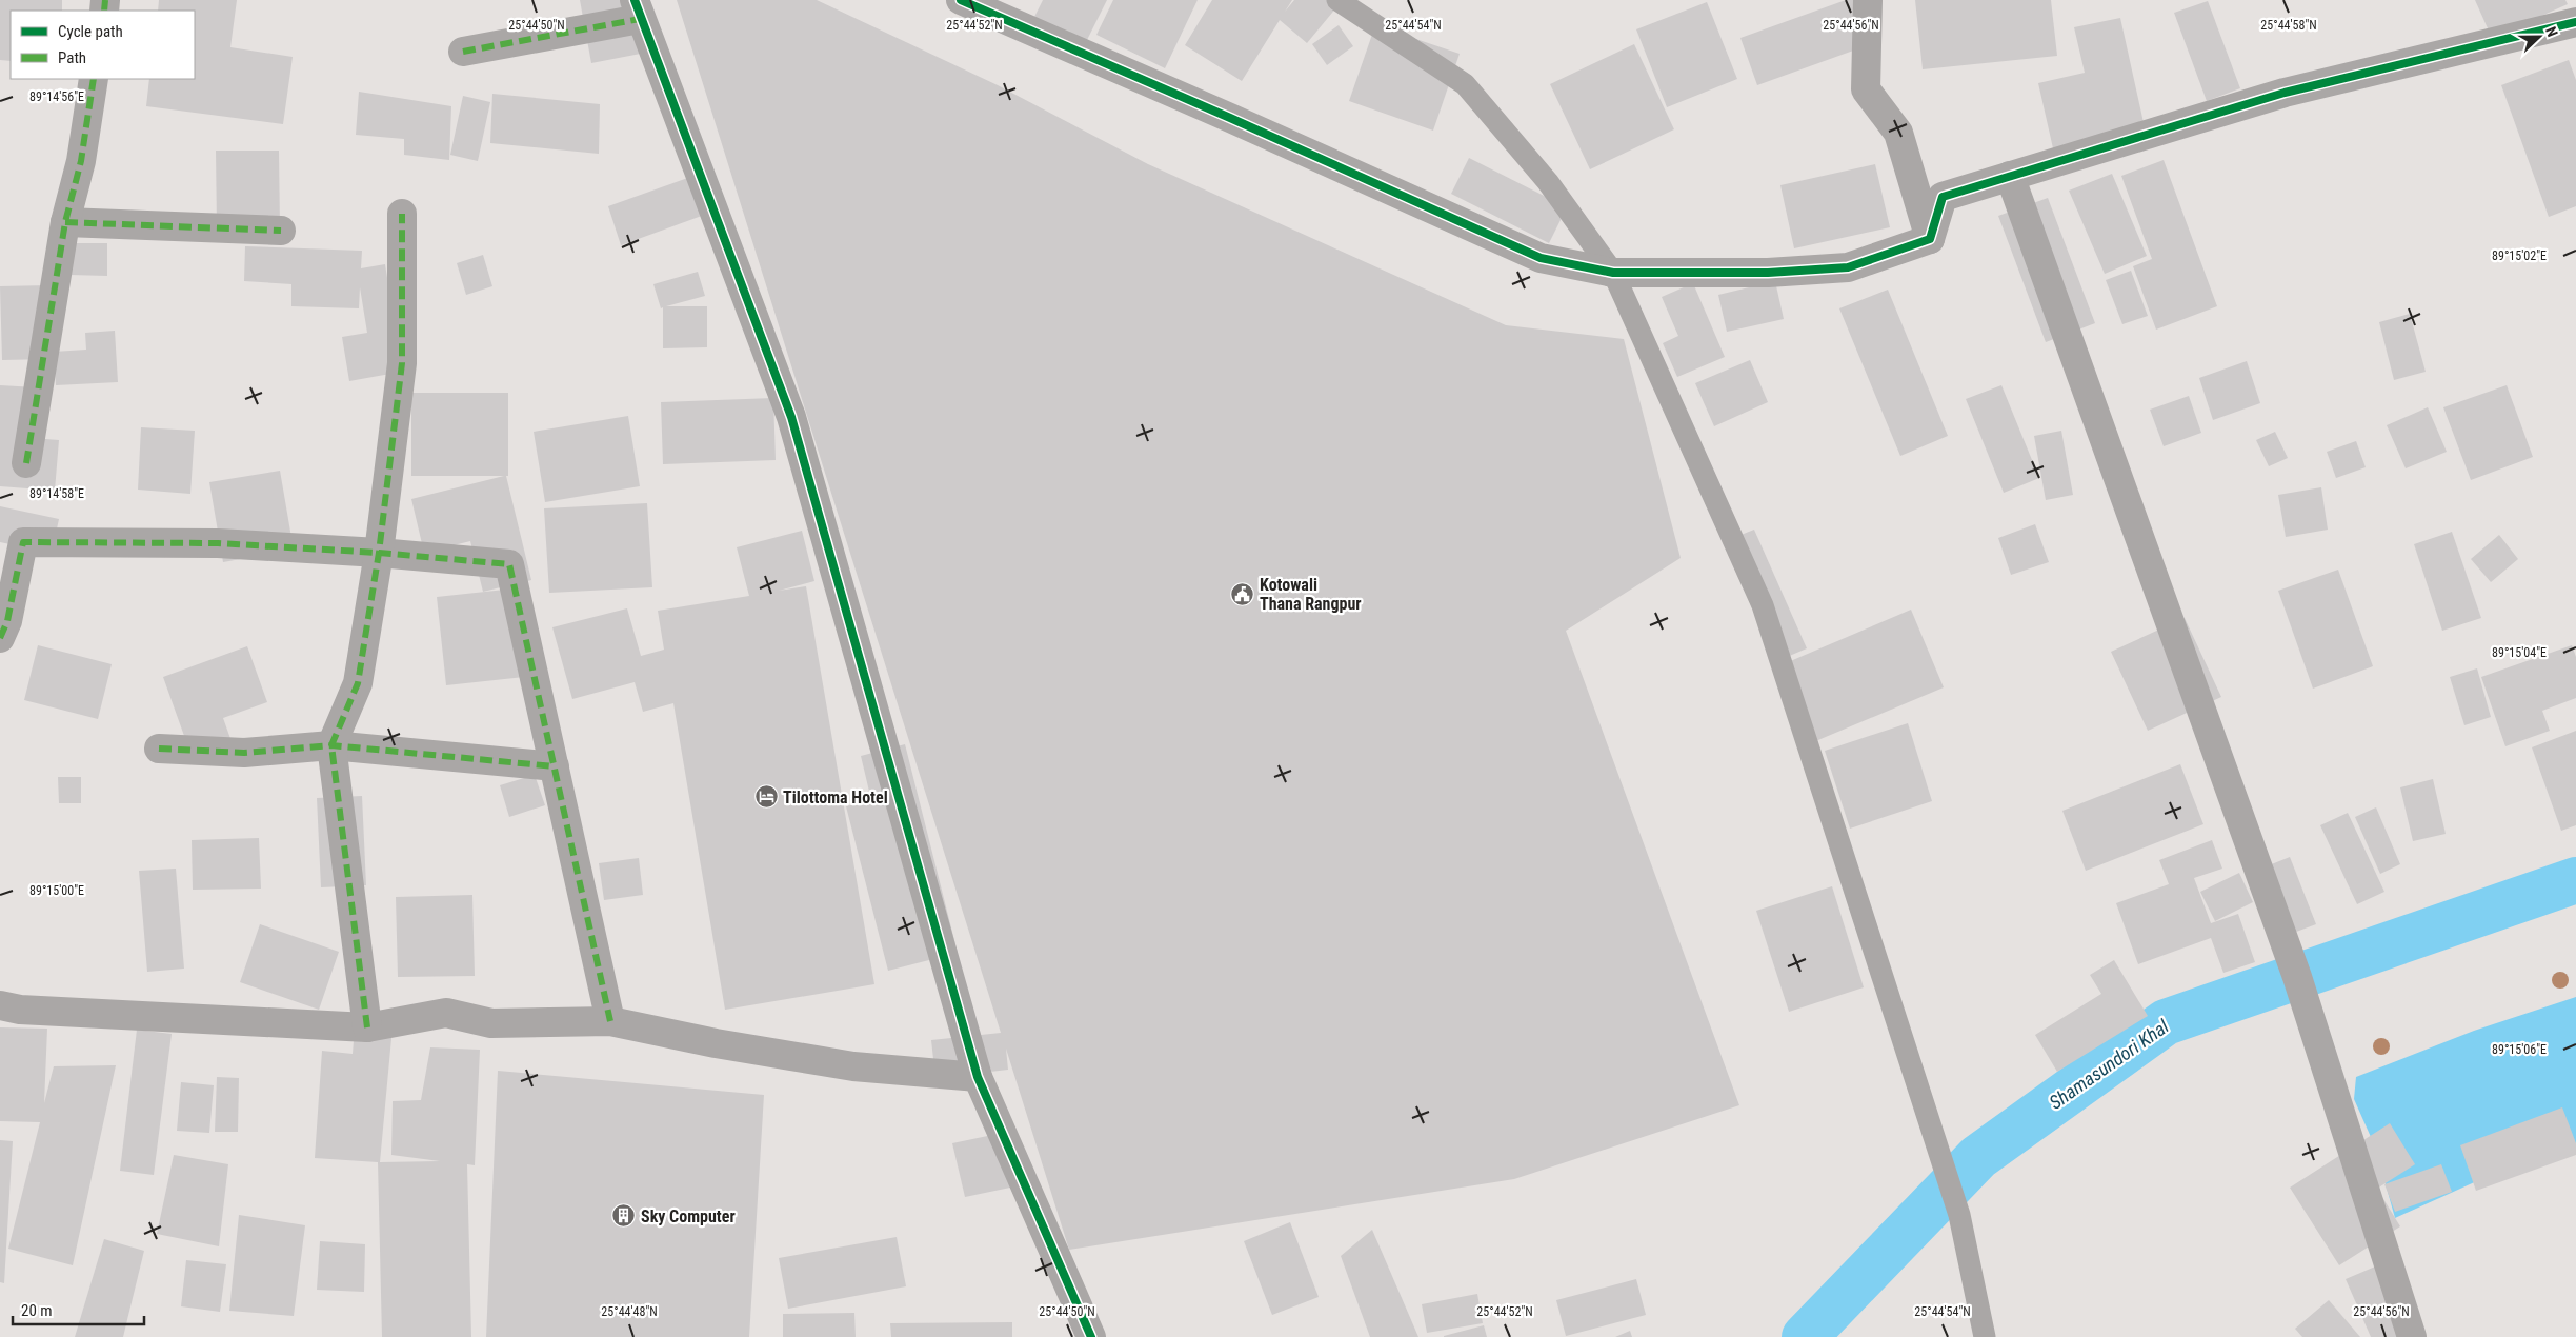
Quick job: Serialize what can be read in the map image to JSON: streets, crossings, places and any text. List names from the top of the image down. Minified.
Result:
{"water":["Shamasundori Khal"],"places":{"public building":["Kotowali Thana Rangpur"],"hotel":["Tilottoma Hotel"],"building":["Sky Computer"]},"legend":["Cycle path","Path"],"scale_bar":"20 m","north":"right","coordinates":["25°44'50\"N","25°44'52\"N","25°44'54\"N","25°44'56\"N","25°44'58\"N","89°14'56\"E","89°15'02\"E","89°14'58\"E","89°15'04\"E","89°15'00\"E","89°15'06\"E","25°44'48\"N"]}
